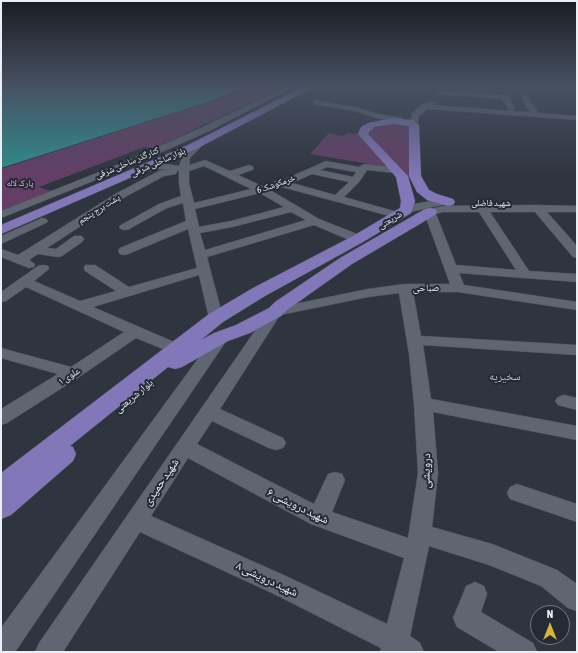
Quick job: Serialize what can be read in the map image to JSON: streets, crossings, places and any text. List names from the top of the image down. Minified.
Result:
{"streets":{"main road":["بلوار ساحلی شرقی","شریعتی","بلوار شریعتی"],"street":["کنارگذر ساحلی شرقی","خرمکوشک 6","شهید فاضلی","پشت برج پنجم","صباحی","علوی ۱","درویشی","شهید حمیدی","شهید درویشی ۶","شهید درویشی ۸"]},"crossings":[["بلوار ساحلی شرقی","کنارگذر ساحلی شرقی"],["خرمکوشک 6","شریعتی"],["شهید فاضلی","شریعتی"],["شریعتی","صباحی"],["شریعتی","بلوار شریعتی"],["شریعتی","شهید حمیدی"],["صباحی","بلوار شریعتی"],["صباحی","درویشی"],["صباحی","شهید حمیدی"],["بلوار شریعتی","شهید حمیدی"],["درویشی","شهید درویشی ۶"],["درویشی","شهید درویشی ۸"],["شهید حمیدی","شهید درویشی ۶"],["شهید حمیدی","شهید درویشی ۸"]],"districts":["سخیریه"],"parks":["پارک لاله"],"north":"top"}
